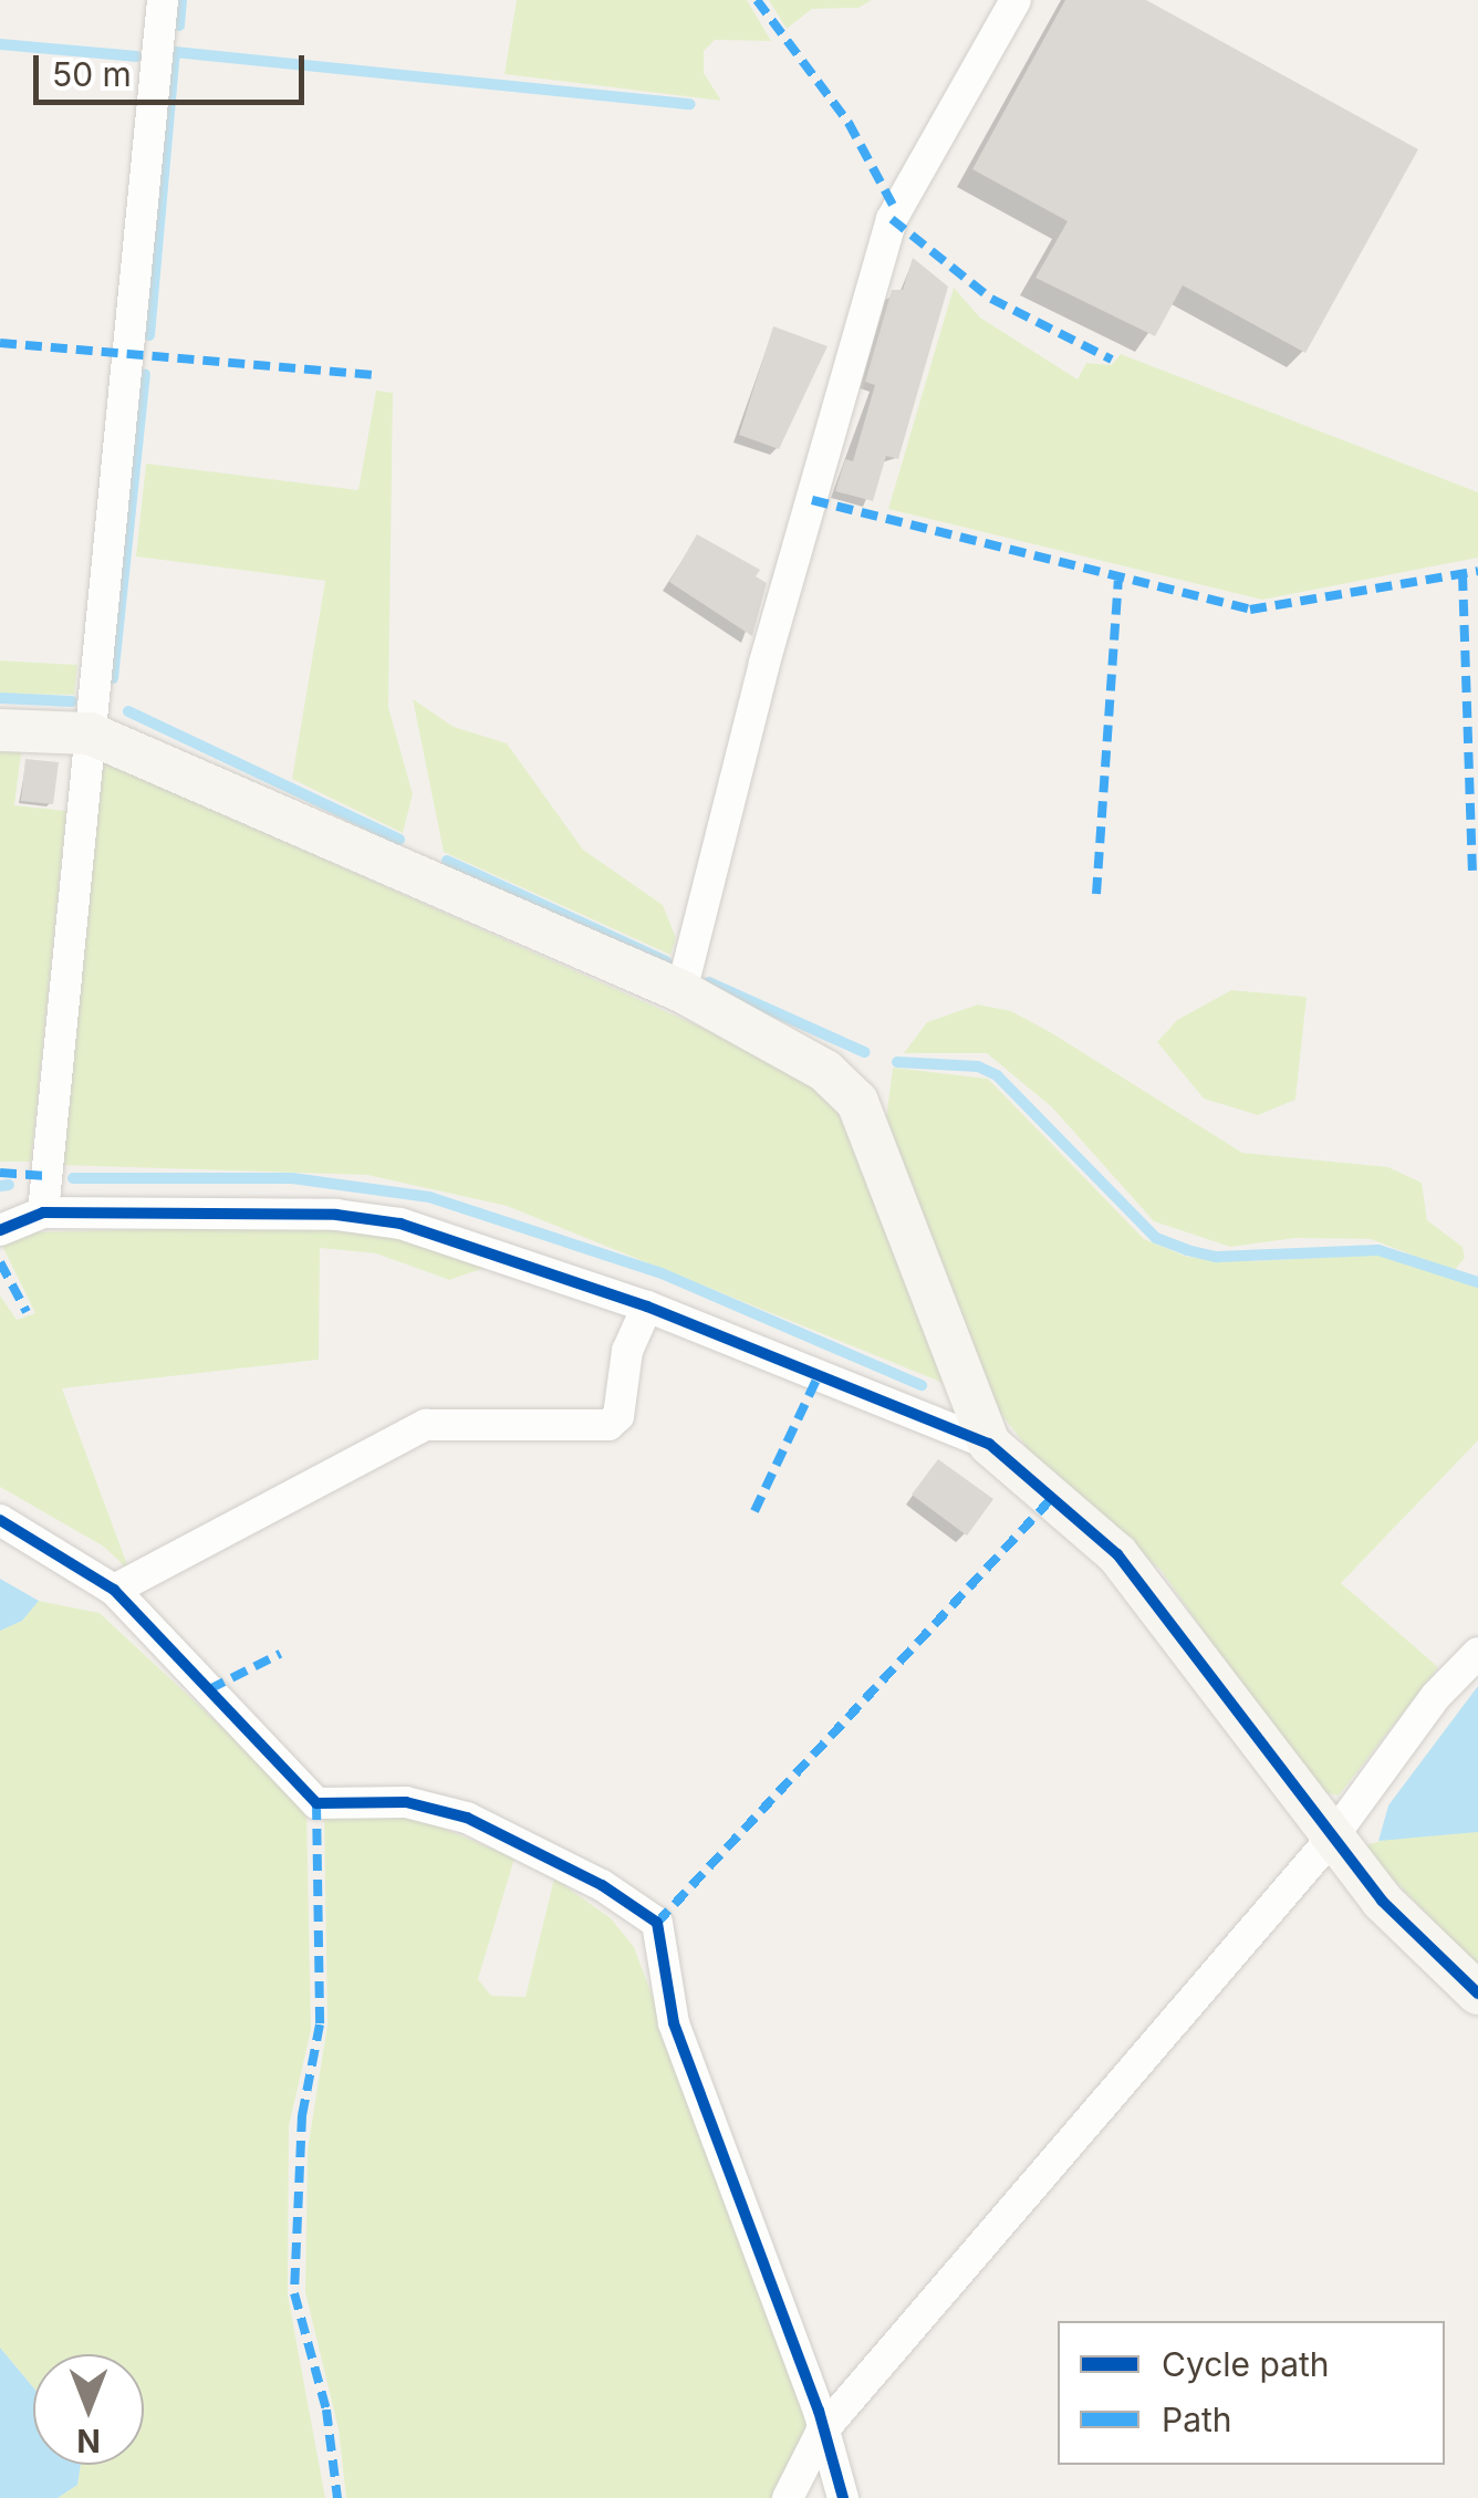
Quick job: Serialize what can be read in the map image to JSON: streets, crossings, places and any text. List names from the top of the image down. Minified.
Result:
{"legend":["Cycle path","Path"],"scale_bar":"50 m","north":"bottom"}
